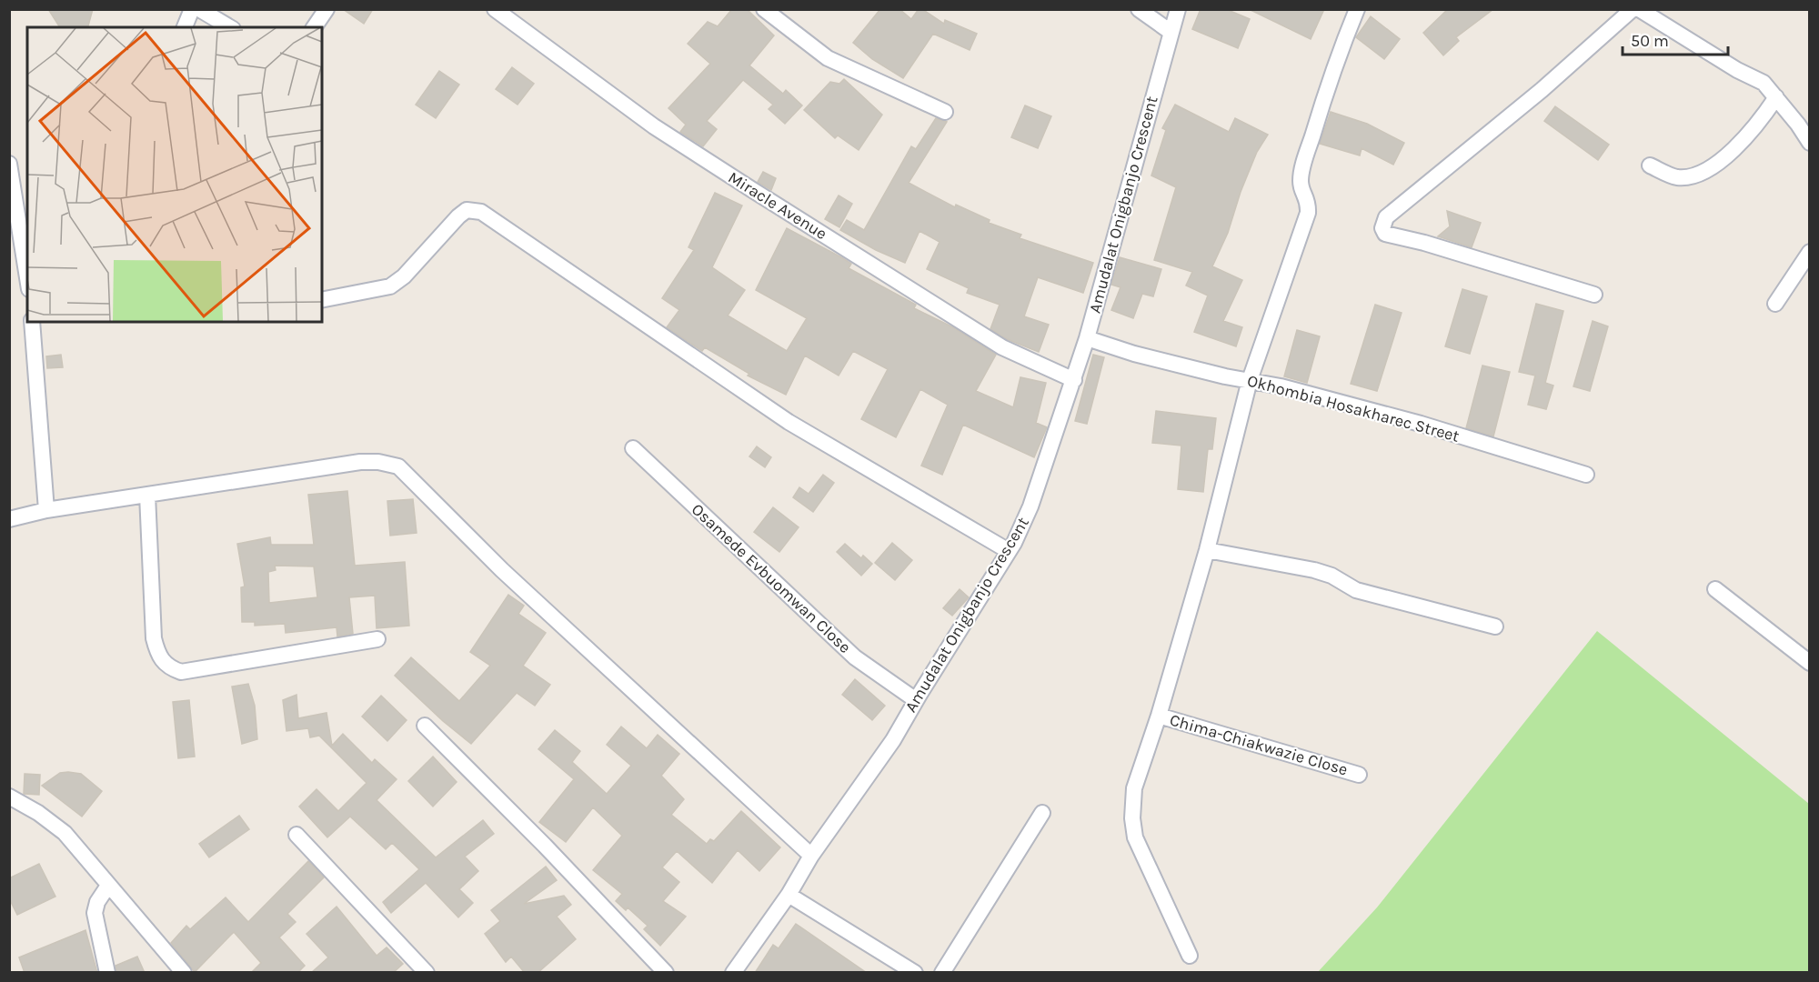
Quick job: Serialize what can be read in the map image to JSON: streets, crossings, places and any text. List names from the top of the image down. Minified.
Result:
{"streets":{"street":["Amudalat Onigbanjo Crescent","Miracle Avenue","Okhombia Hosakharec Street","Osamede Evbuomwan Close","Chima-Chiakwazie Close"]},"crossings":[["Amudalat Onigbanjo Crescent","Miracle Avenue"],["Amudalat Onigbanjo Crescent","Okhombia Hosakharec Street"],["Amudalat Onigbanjo Crescent","Osamede Evbuomwan Close"]],"scale_bar":"50 m"}
